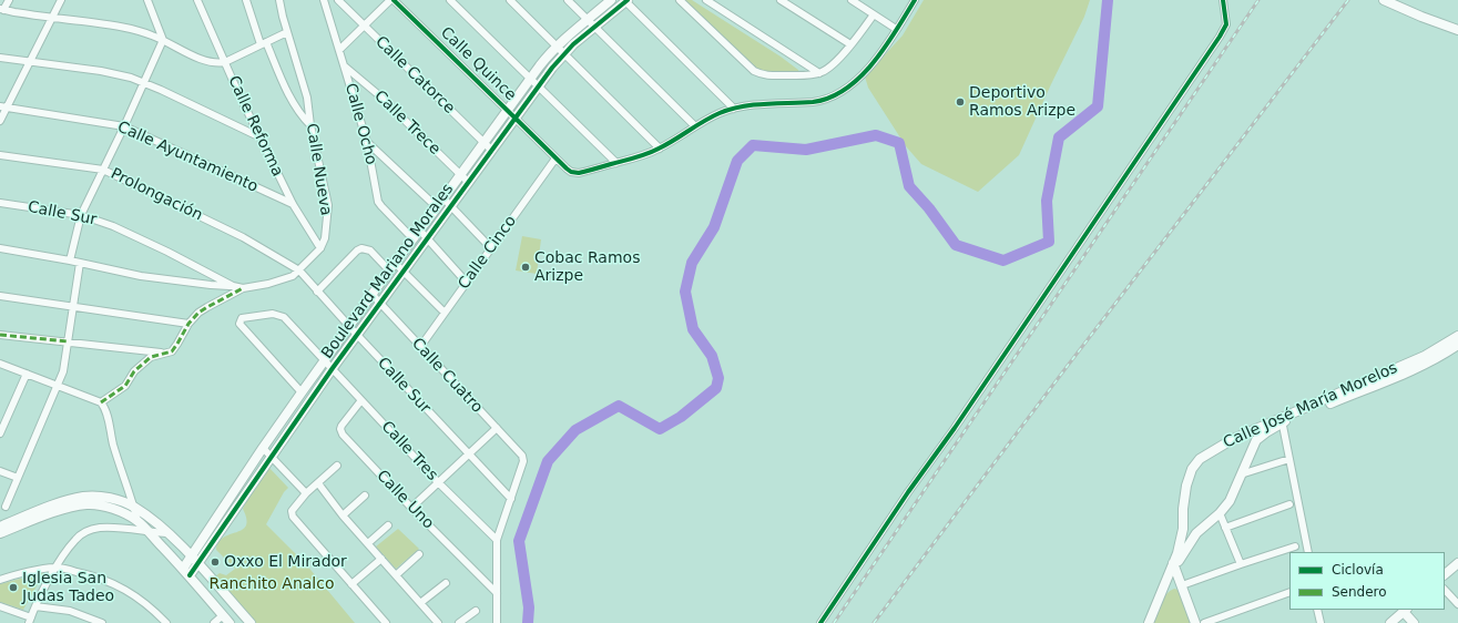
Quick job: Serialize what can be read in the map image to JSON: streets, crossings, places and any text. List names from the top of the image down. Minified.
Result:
{"streets":{"street":["Calle Quince","Calle Catorce","Calle Trece","Calle Ocho","Calle Reforma","Calle Ayuntamiento","Calle Nueva","Prolongación","Calle Sur","Calle Cinco","Boulevard Mariano Morales","Calle Cuatro","Calle José María Morelos","Calle Tres","Calle Uno"]},"crossings":[["Calle Quince","Calle Cinco"],["Calle Quince","Boulevard Mariano Morales"],["Calle Catorce","Boulevard Mariano Morales"],["Calle Trece","Calle Ocho"],["Calle Trece","Boulevard Mariano Morales"],["Calle Ocho","Boulevard Mariano Morales"],["Calle Reforma","Calle Ayuntamiento"],["Calle Reforma","Calle Nueva"],["Calle Nueva","Prolongación"],["Calle Nueva","Calle Sur"],["Prolongación","Calle Sur"],["Calle Sur","Boulevard Mariano Morales"],["Calle Sur","Calle Cuatro"],["Calle Cinco","Calle Cuatro"],["Boulevard Mariano Morales","Calle Cuatro"],["Boulevard Mariano Morales","Calle Tres"],["Calle Tres","Calle Uno"]],"parks":["Ranchito Analco"],"places":["Deportivo Ramos Arizpe","Cobac Ramos Arizpe","Oxxo El Mirador","Iglesia San Judas Tadeo"],"legend":["Ciclovía","Sendero"]}
